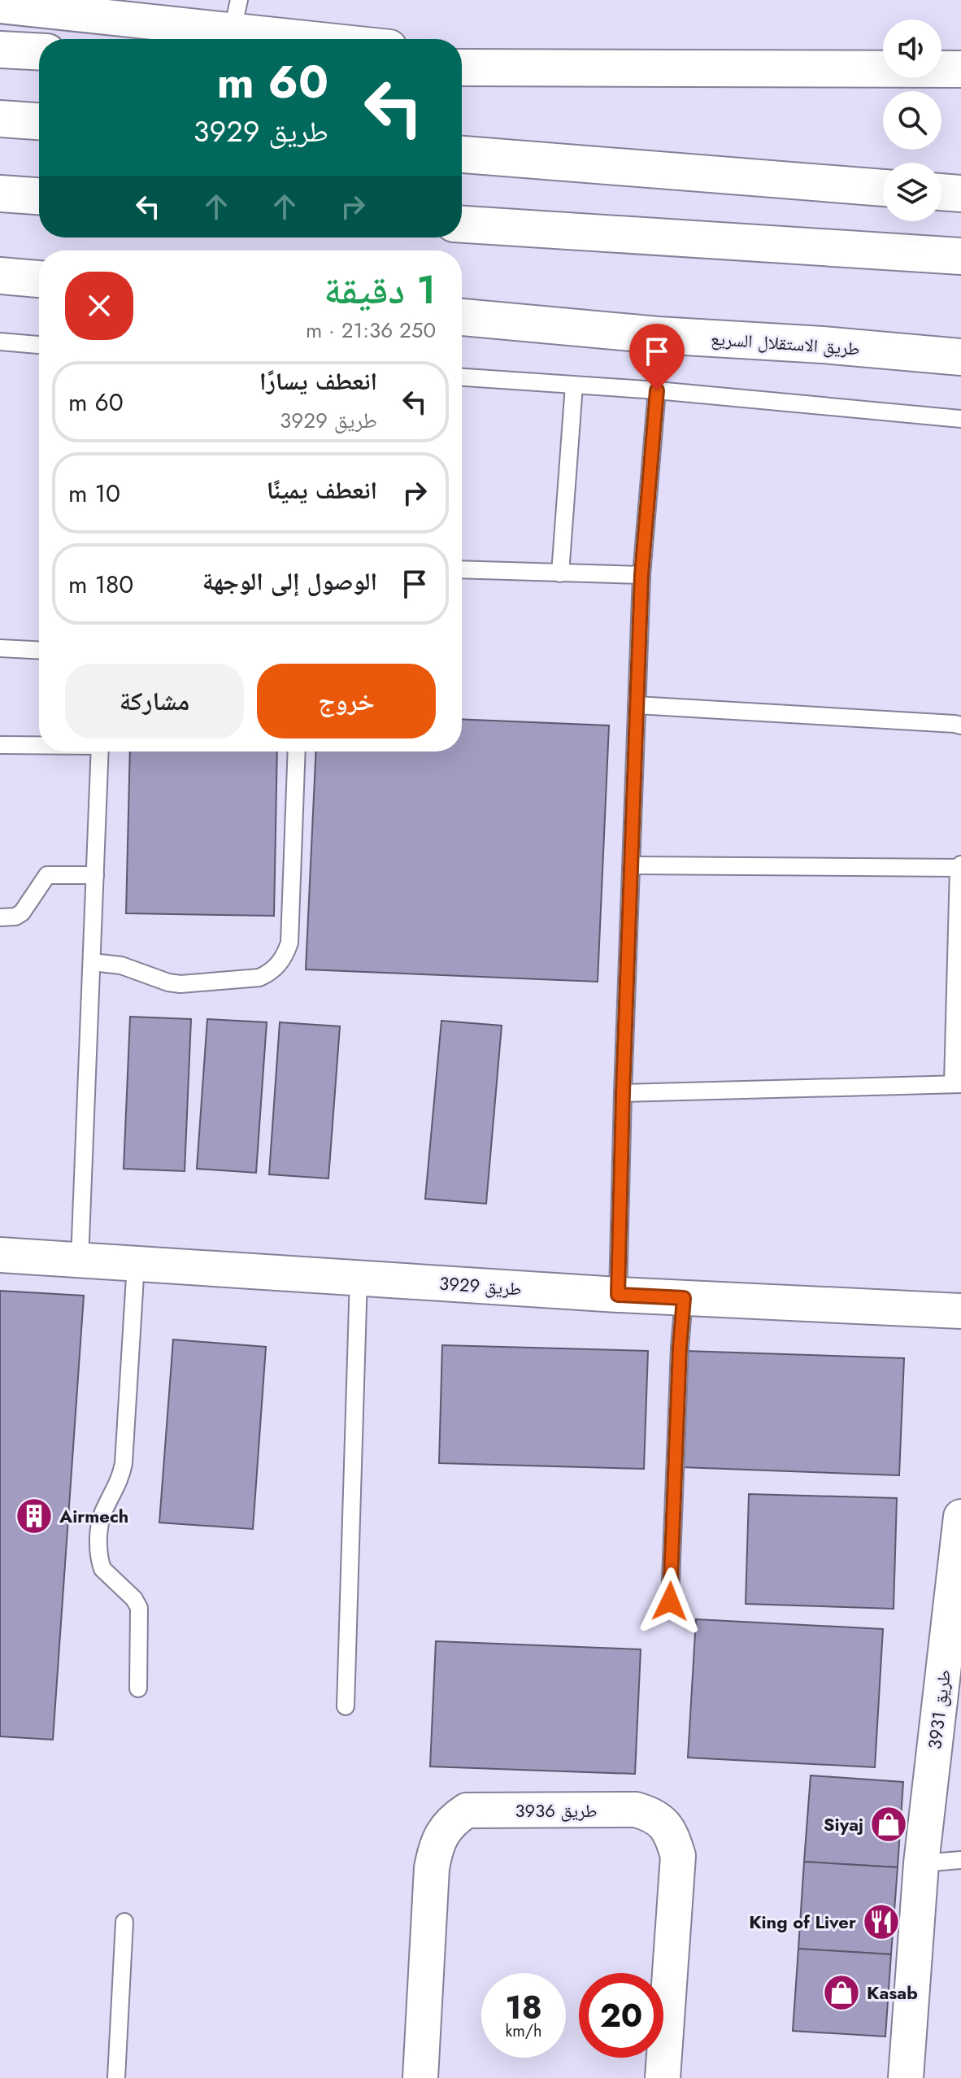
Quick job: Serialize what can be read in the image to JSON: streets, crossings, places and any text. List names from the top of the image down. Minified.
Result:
{"streets":{"main road":["طريق الاستقلال السريع"],"street":["طريق 3929","طريق 3931","طريق 3936"]},"places":{"building":["Airmech"],"shop":["Siyaj","Kasab"],"restaurant":["King of Liver"]},"page":{"turn":["60 m","طريق 3929"],"heading":["1 دقيقة","250 m · 21:36"],"list":[{"name":"انعطف يسارًا","note":"طريق 3929","value":"60 m"},{"name":"انعطف يمينًا","value":"10 m"},{"name":"الوصول إلى الوجهة","value":"180 m"}],"buttons":["خروج","مشاركة"],"speed":"18 km/h","limit":"20"}}
